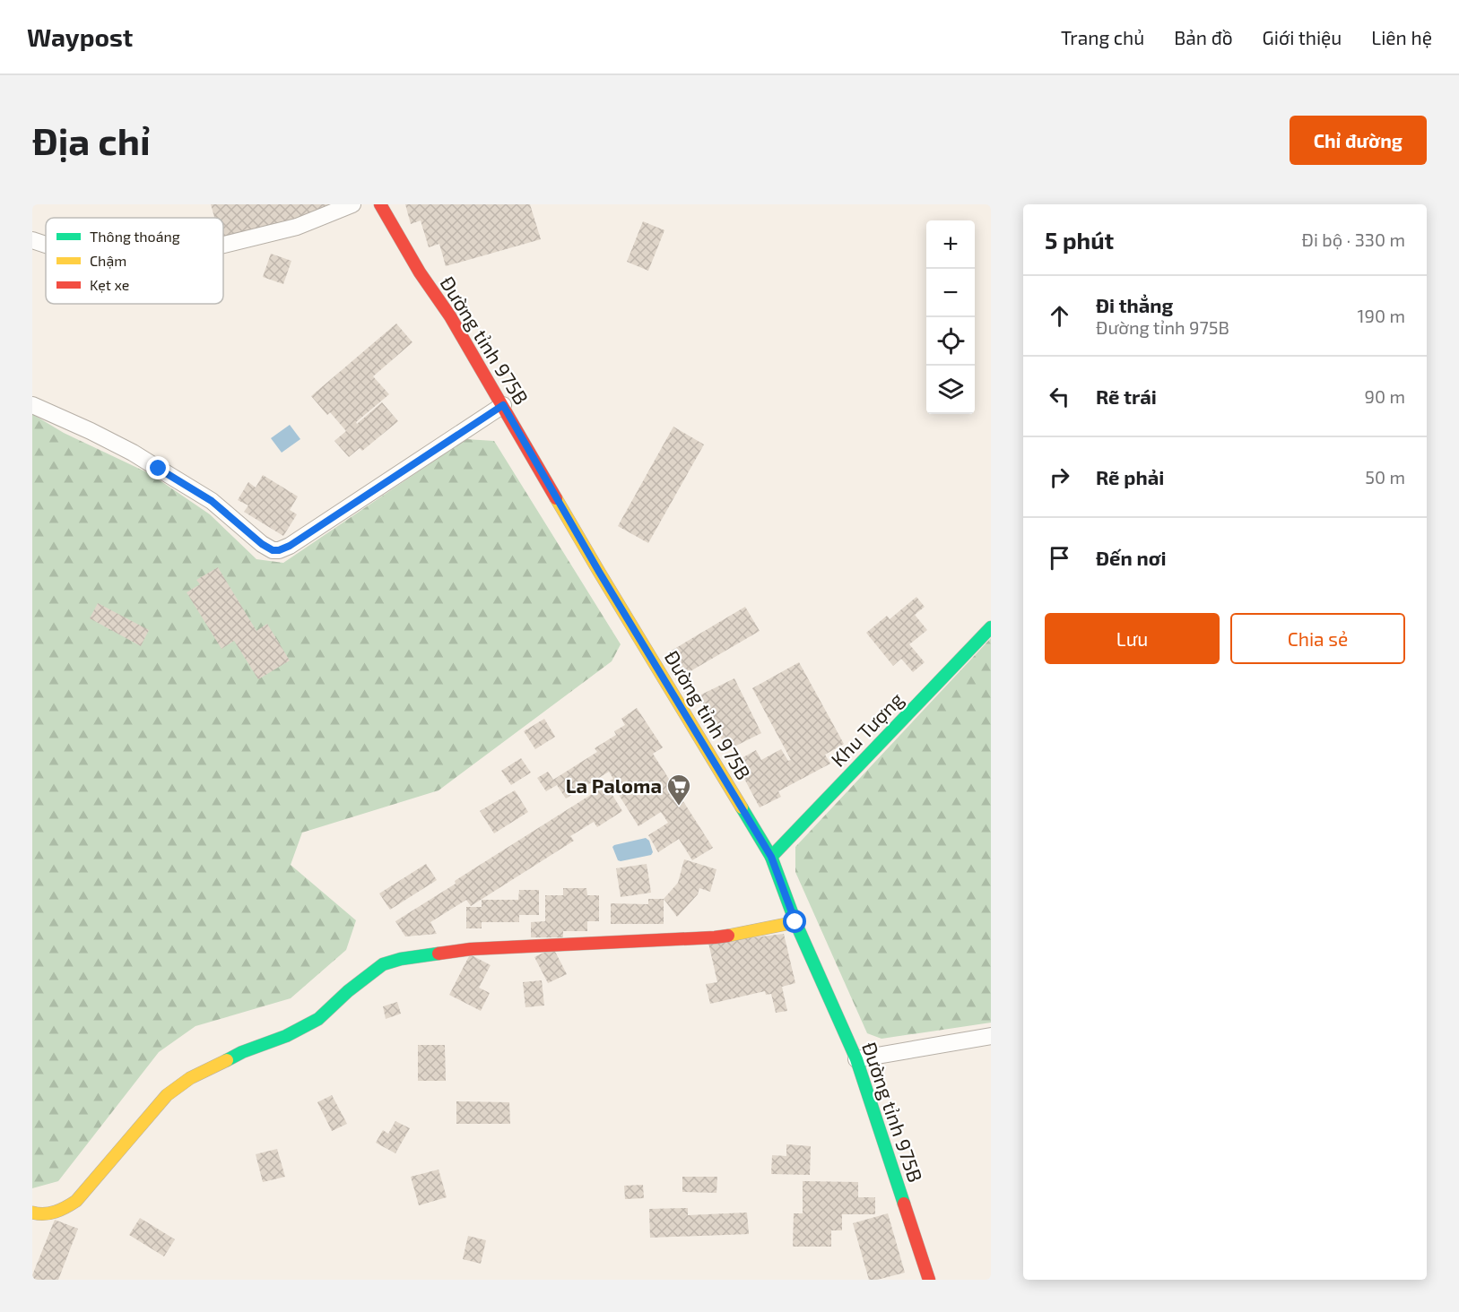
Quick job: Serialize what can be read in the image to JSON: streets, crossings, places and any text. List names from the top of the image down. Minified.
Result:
{"streets":{"main road":["Đường tỉnh 975B","Khu Tượng"]},"crossings":[["Đường tỉnh 975B","Khu Tượng"]],"places":{"supermarket":["La Paloma"]},"legend":["Thông thoáng","Chậm","Kẹt xe"],"page":{"header":"Waypost","nav":["Trang chủ","Bản đồ","Giới thiệu","Liên hệ"],"buttons":["Chỉ đường",["Lưu","Chia sẻ"]],"title":"Địa chỉ","heading":["5 phút","Đi bộ · 330 m"],"map_buttons":["+","−"],"list":[["Đi thẳng","Đường tỉnh 975B","190 m"],["Rẽ trái","90 m"],["Rẽ phải","50 m"],"Đến nơi"]}}
